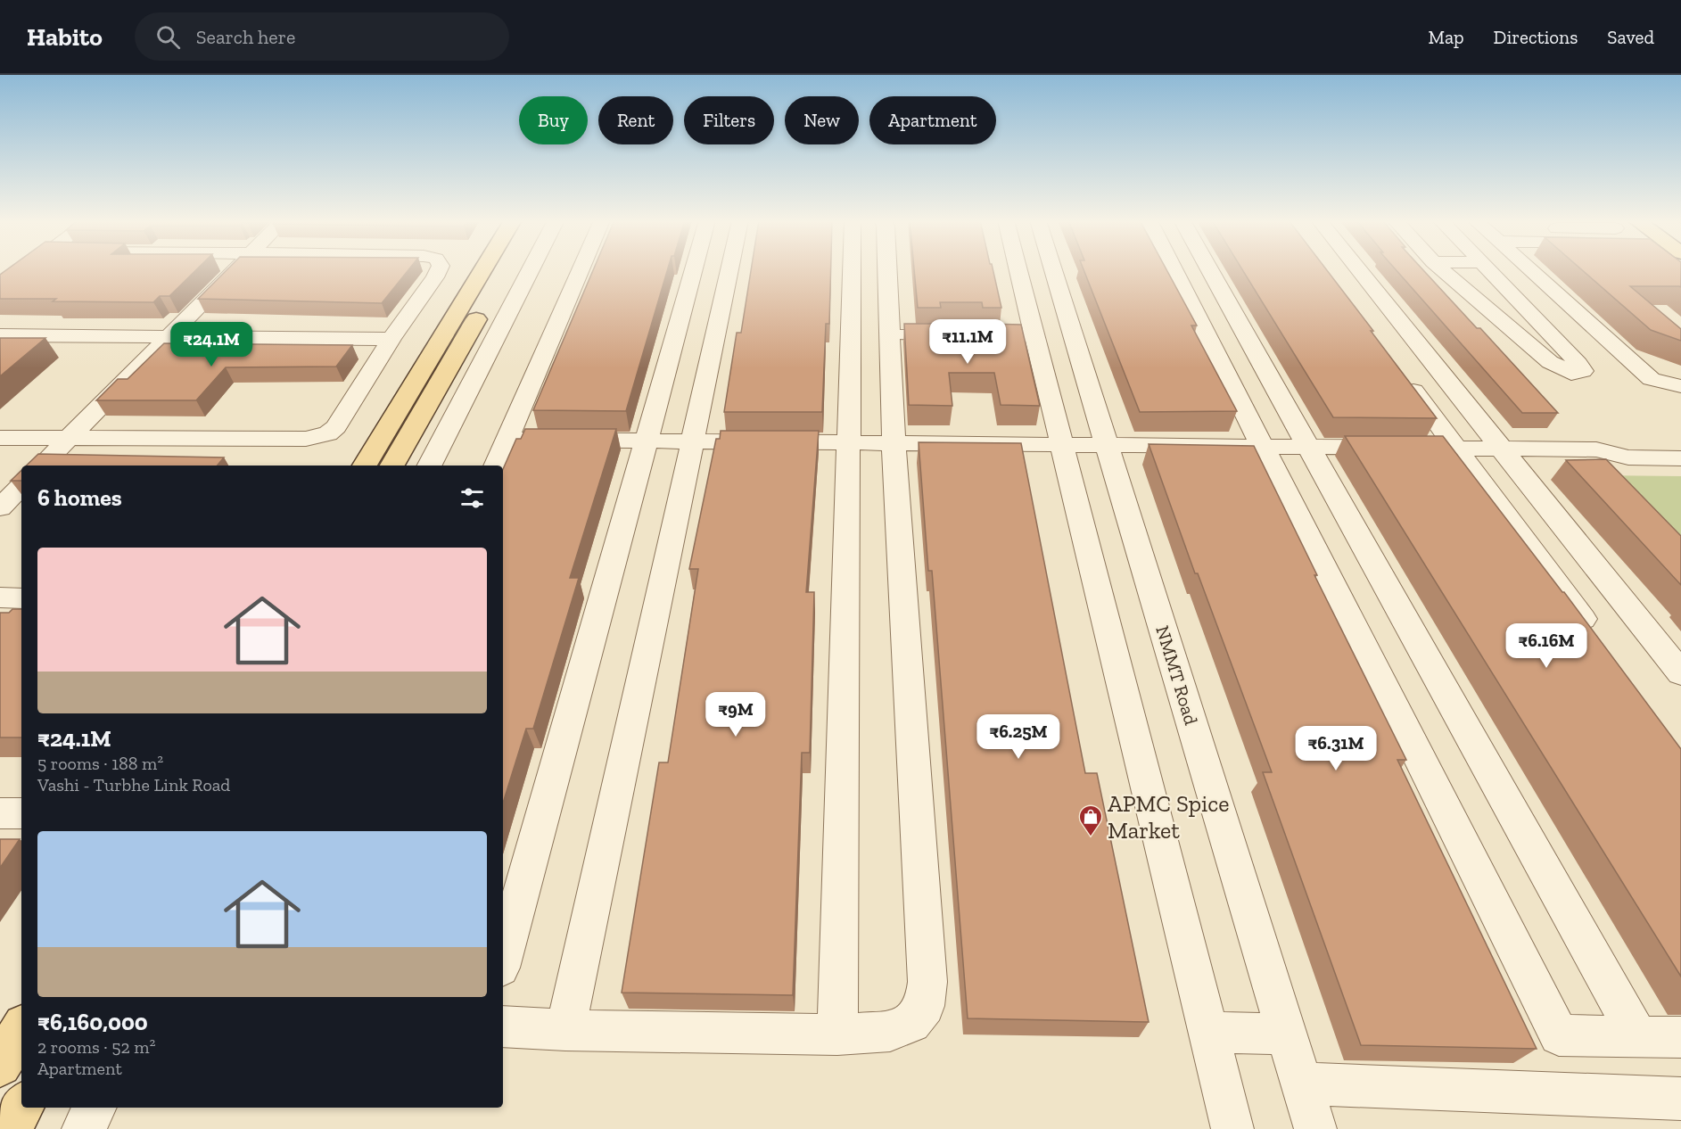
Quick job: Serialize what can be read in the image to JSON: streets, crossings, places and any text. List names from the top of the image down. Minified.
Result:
{"streets":{"street":["NMMT Road"]},"places":{"shop":["APMC Spice Market"]},"page":{"header":"Habito","search":"Search here","nav":["Map","Directions","Saved"],"chip":["Buy","Rent","Filters","New","Apartment"],"price":["₹11.1M","₹24.1M","₹6.16M","₹9M","₹6.25M","₹6.31M"],"heading":"6 homes","list":[{"name":"₹24.1M","note":"5 rooms · 188 m² · Vashi - Turbhe Link Road"},{"name":"₹6,160,000","note":"2 rooms · 52 m² · Apartment"}]}}
